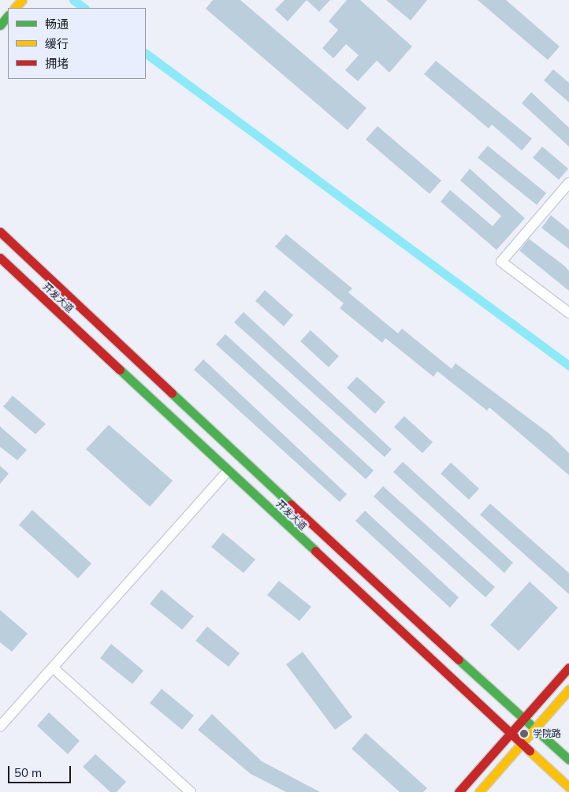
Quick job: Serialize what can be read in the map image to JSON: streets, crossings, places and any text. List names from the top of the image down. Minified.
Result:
{"streets":{"main road":["开发大道"]},"places":["学院路"],"legend":["畅通","缓行","拥堵"],"scale_bar":"50 m"}
